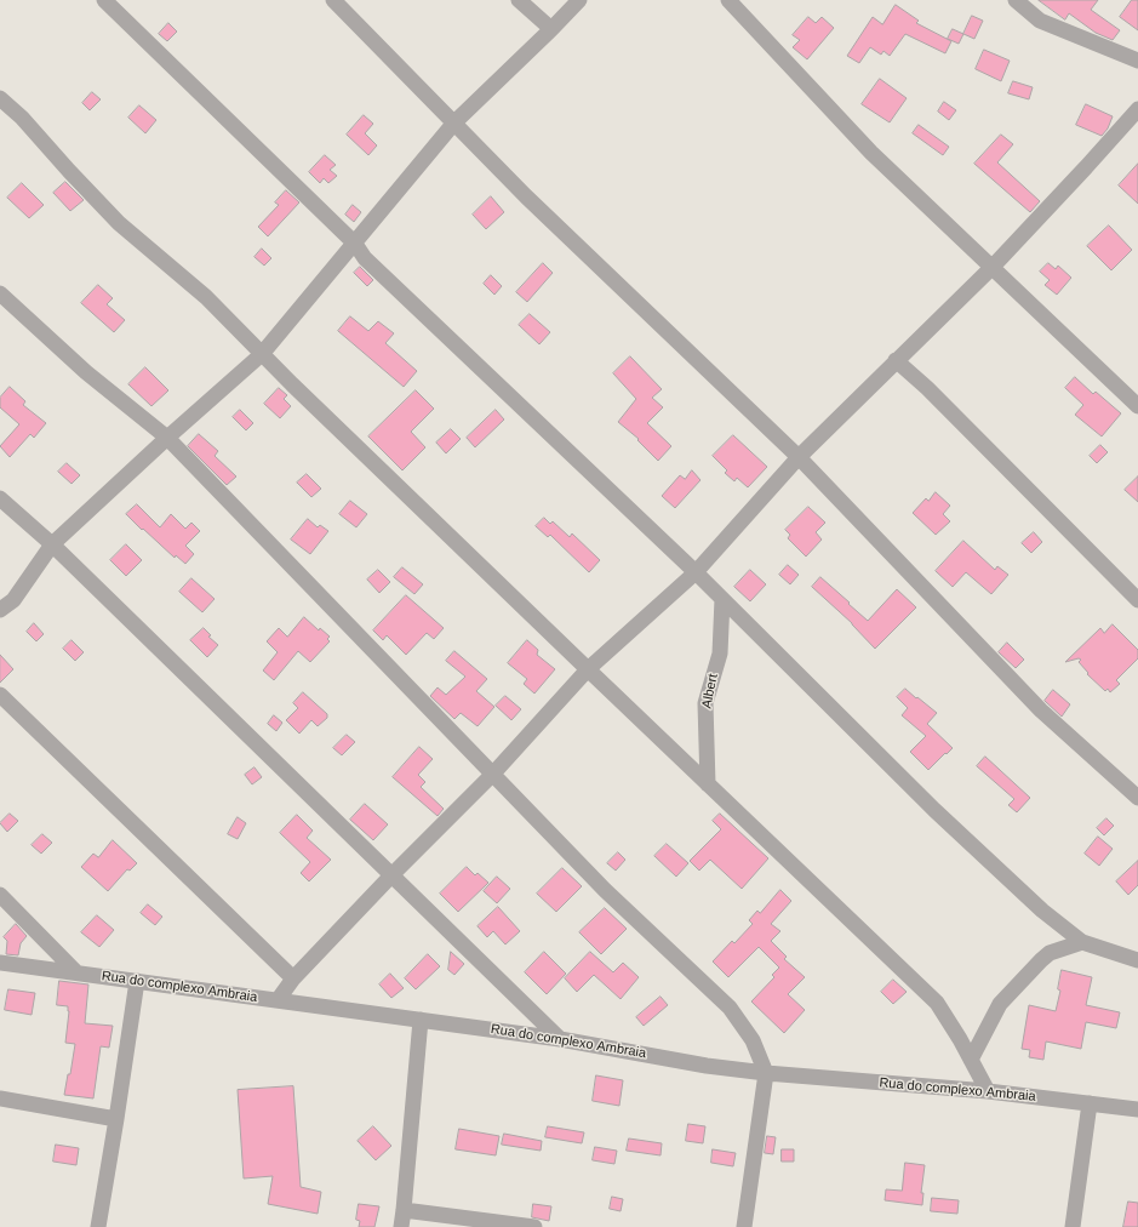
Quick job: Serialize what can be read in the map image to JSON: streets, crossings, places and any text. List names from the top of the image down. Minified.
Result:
{"streets":{"street":["Albert","Rua do complexo Ambraia"]}}
